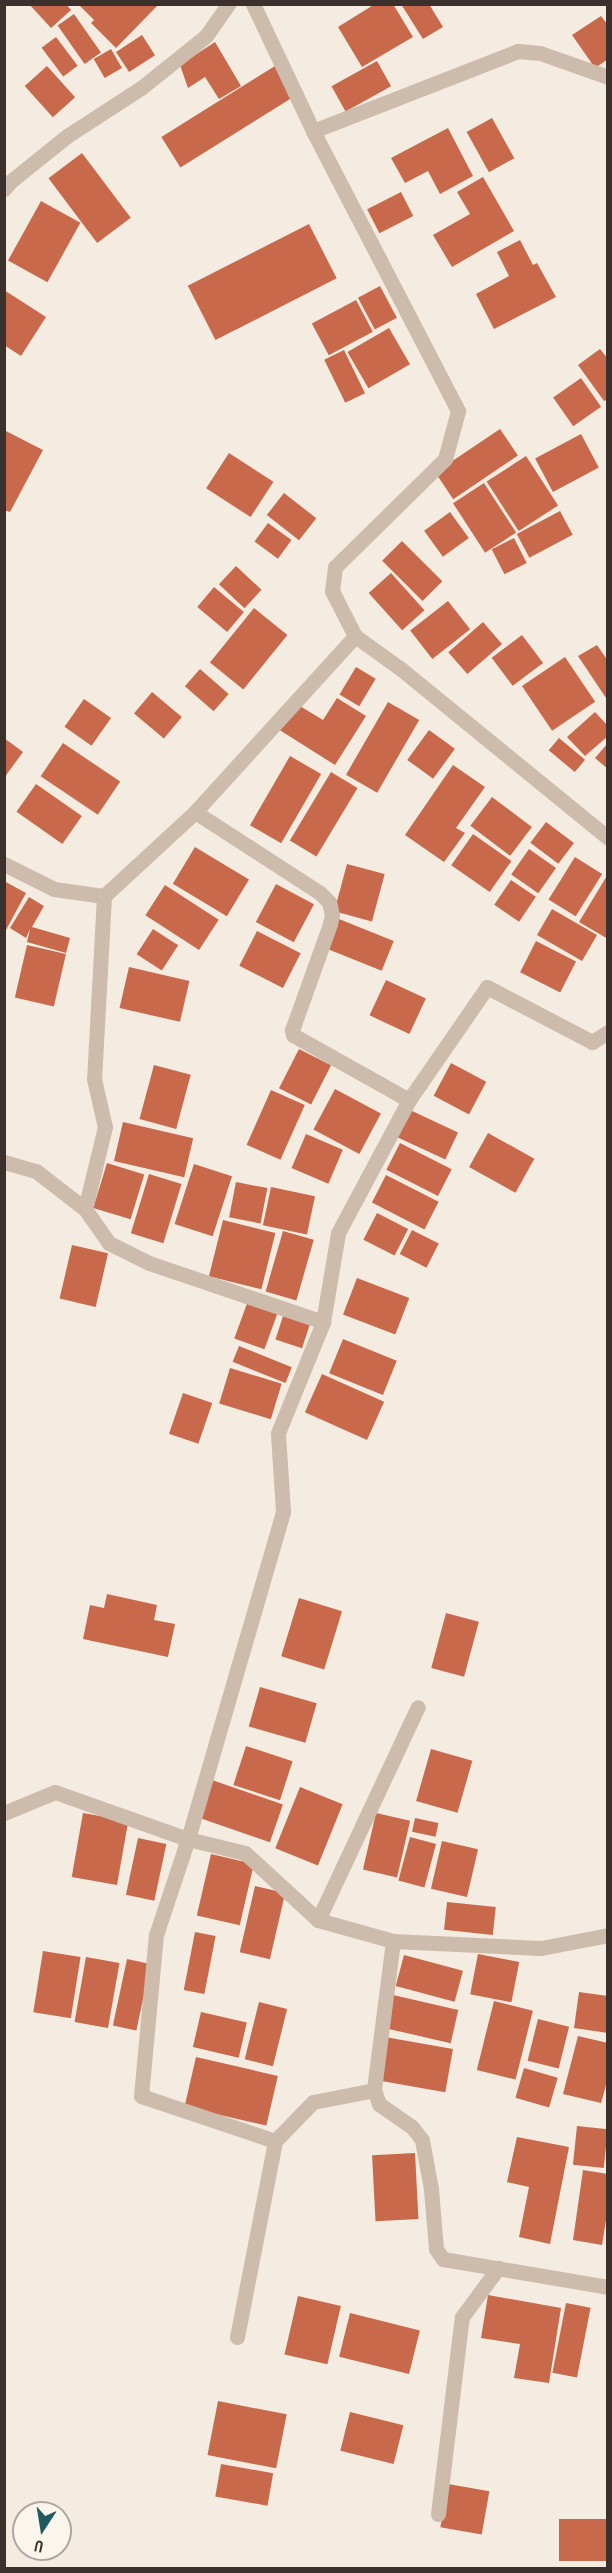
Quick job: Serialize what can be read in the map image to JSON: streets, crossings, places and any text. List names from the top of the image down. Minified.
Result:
{"north":"bottom"}
